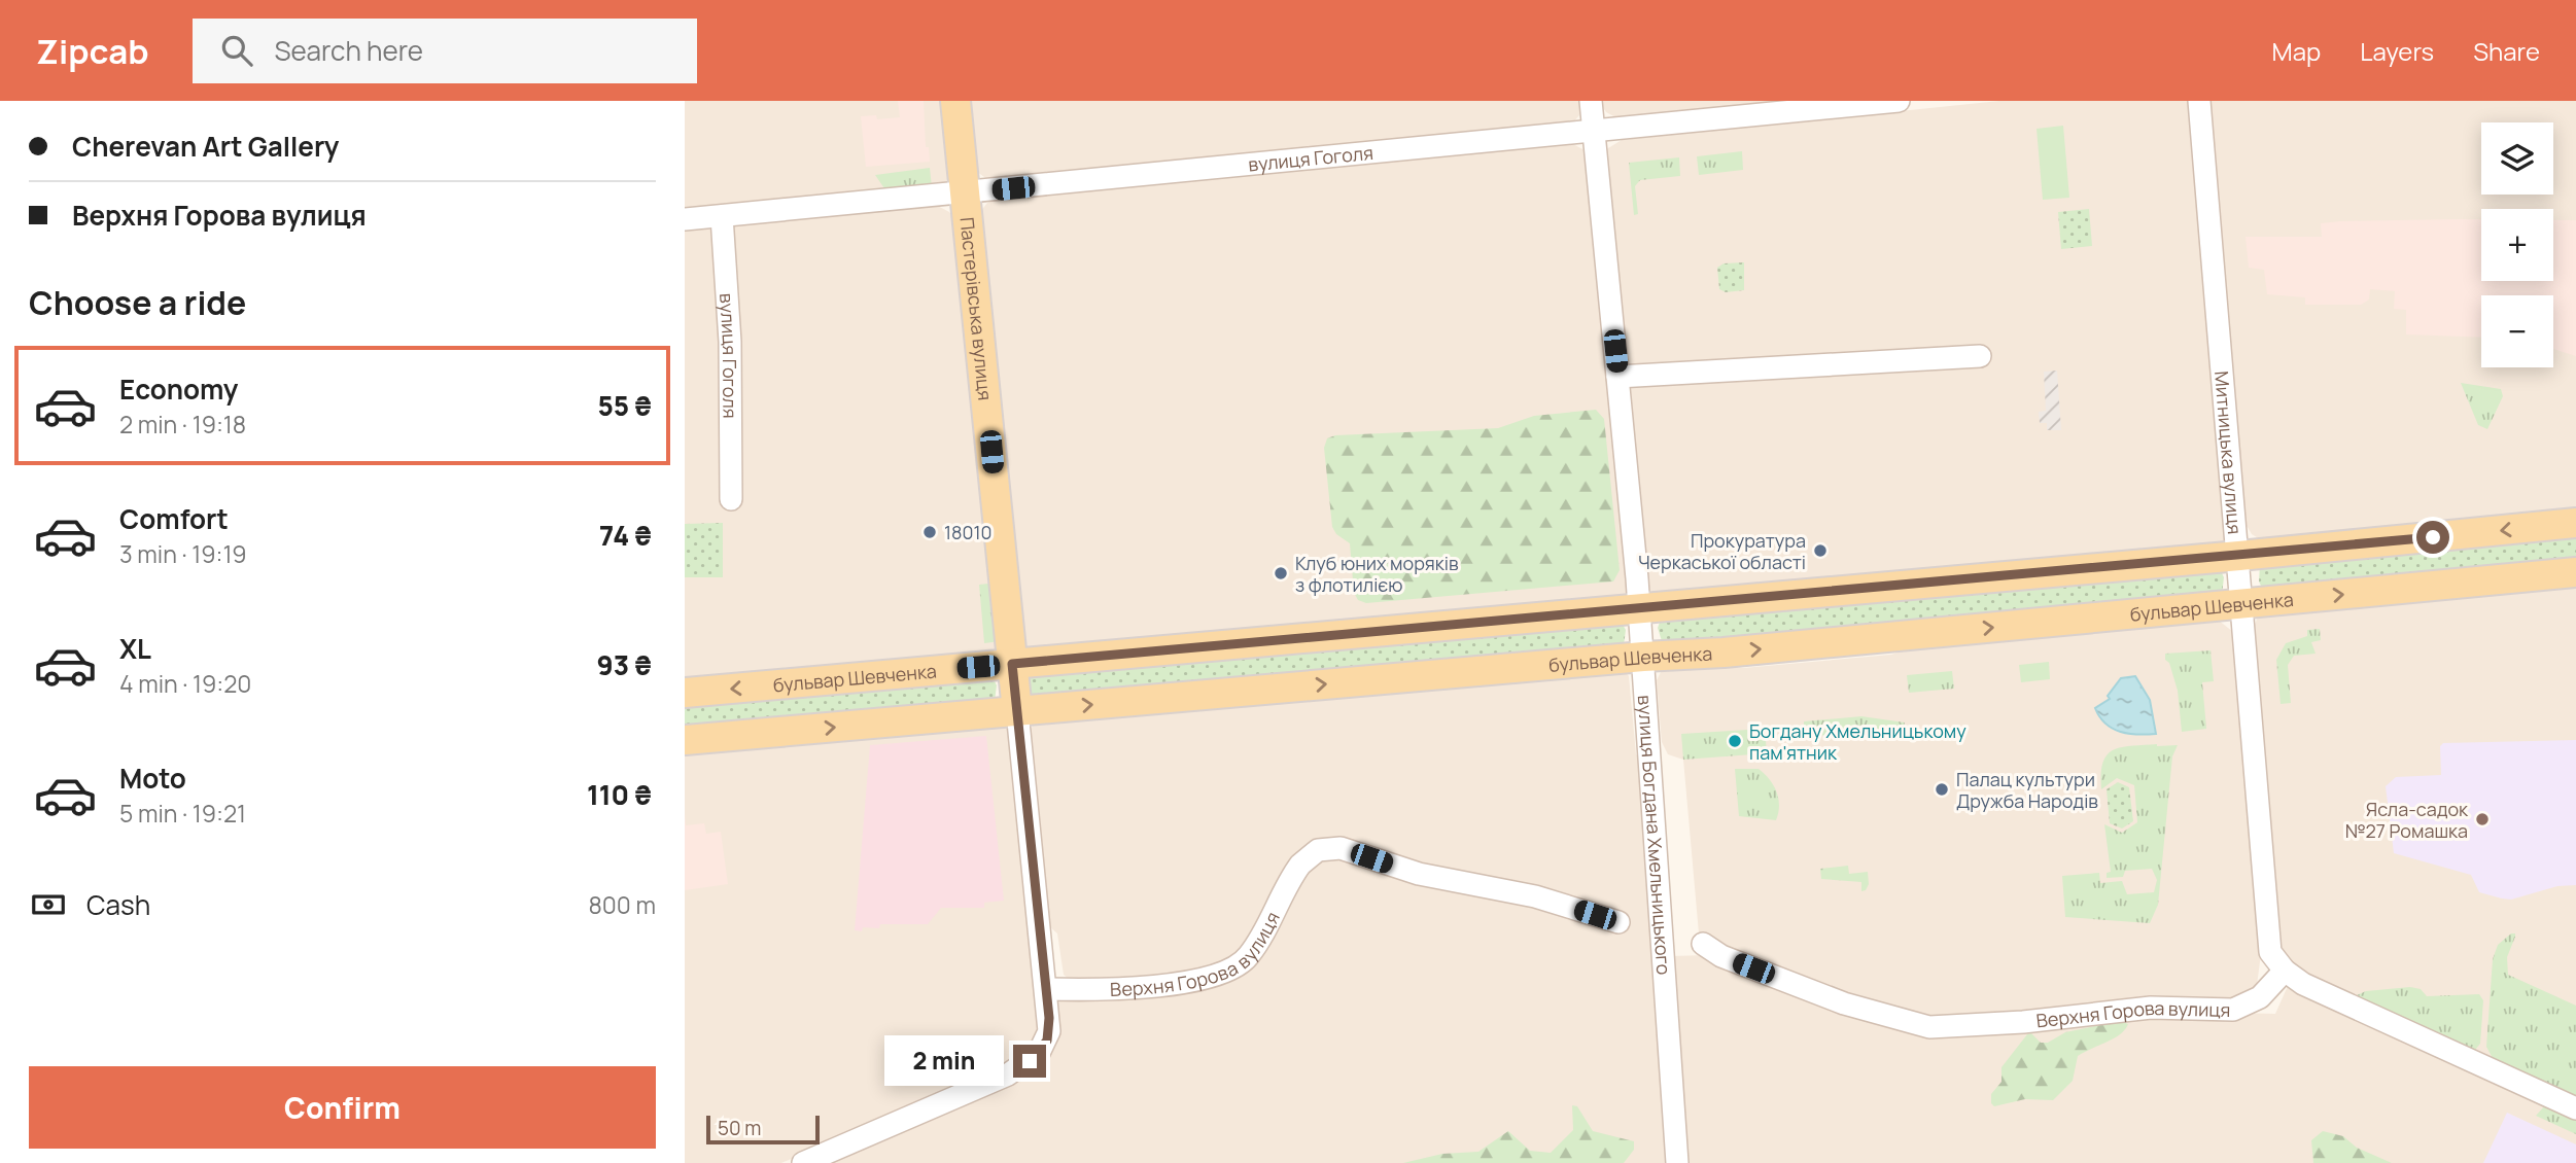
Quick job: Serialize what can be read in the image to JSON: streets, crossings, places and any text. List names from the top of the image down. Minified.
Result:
{"streets":{"main road":["Пастерівська вулиця","бульвар Шевченка"],"street":["вулиця Гоголя","Митницька вулиця","вулиця Богдана Хмельницького","Верхня Горова вулиця"]},"crossings":[["вулиця Гоголя","Пастерівська вулиця"],["вулиця Гоголя","вулиця Богдана Хмельницького"],["Пастерівська вулиця","бульвар Шевченка"],["Пастерівська вулиця","Верхня Горова вулиця"],["Митницька вулиця","бульвар Шевченка"],["Митницька вулиця","Верхня Горова вулиця"],["бульвар Шевченка","вулиця Богдана Хмельницького"]],"places":["18010","Прокуратура Черкаської області","Клуб юних моряків з флотилією","Богдану Хмельницькому пам'ятник","Палац культури Дружба Народів","Ясла-садок №27 Ромашка"],"scale_bar":"50 m","page":{"header":"Zipcab","search":"Search here","nav":["Map","Layers","Share"],"banner":["Cherevan Art Gallery","Верхня Горова вулиця"],"map_buttons":["+","−"],"heading":"Choose a ride","list":[{"name":"Economy","note":"2 min · 19:18","value":"55 ₴"},{"name":"Comfort","note":"3 min · 19:19","value":"74 ₴"},{"name":"XL","note":"4 min · 19:20","value":"93 ₴"},{"name":"Moto","note":"5 min · 19:21","value":"110 ₴"}],"pay":["Cash","800 m"],"bubble":"2 min","buttons":"Confirm","scale":"50 m"}}
